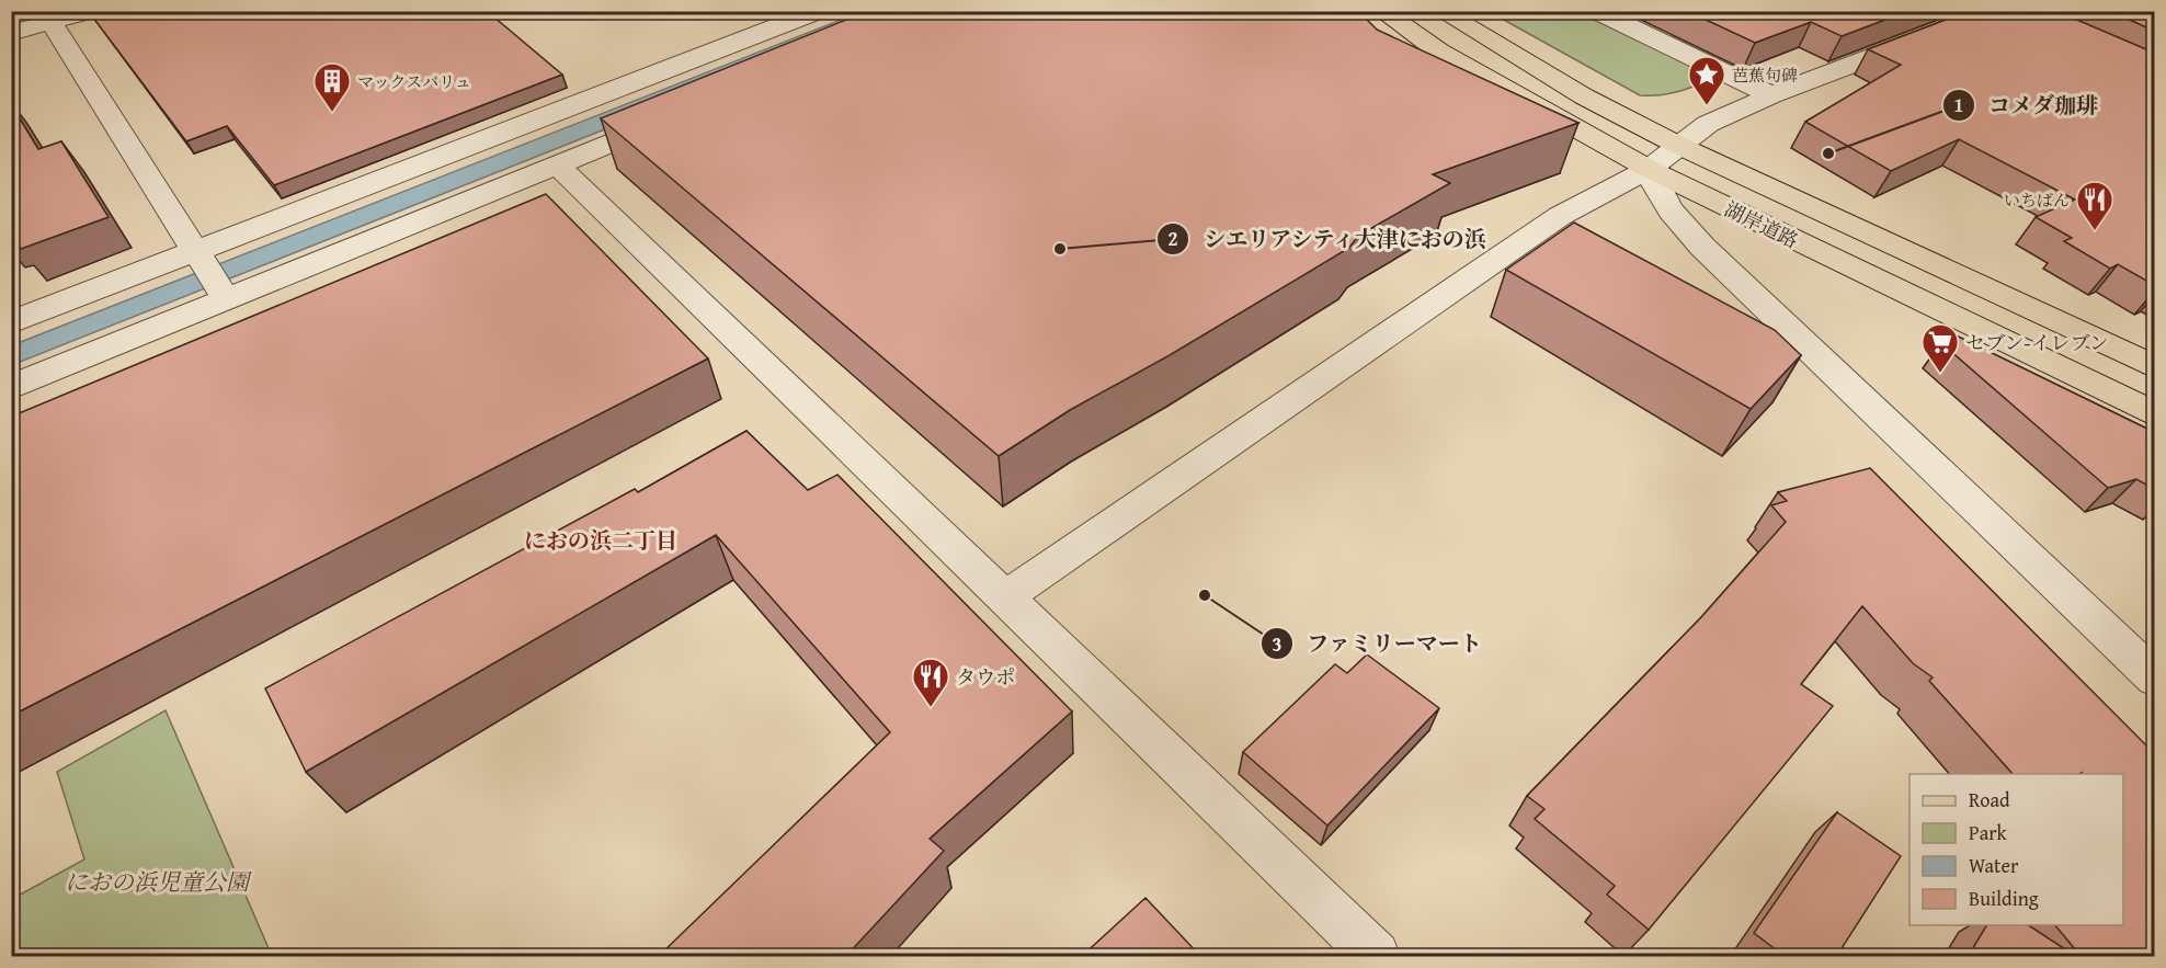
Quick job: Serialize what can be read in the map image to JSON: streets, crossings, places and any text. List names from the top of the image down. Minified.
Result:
{"streets":{"main road":["湖岸道路"]},"districts":["におの浜二丁目"],"parks":["におの浜児童公園"],"places":{"place":["芭蕉句碑"],"building":["マックスバリュ"],"other":["コメダ珈琲","シエリアシティ大津におの浜","ファミリーマート"],"restaurant":["いちばん","タウポ"],"supermarket":["セブン-イレブン"]},"legend":["Road","Park","Water","Building"]}
